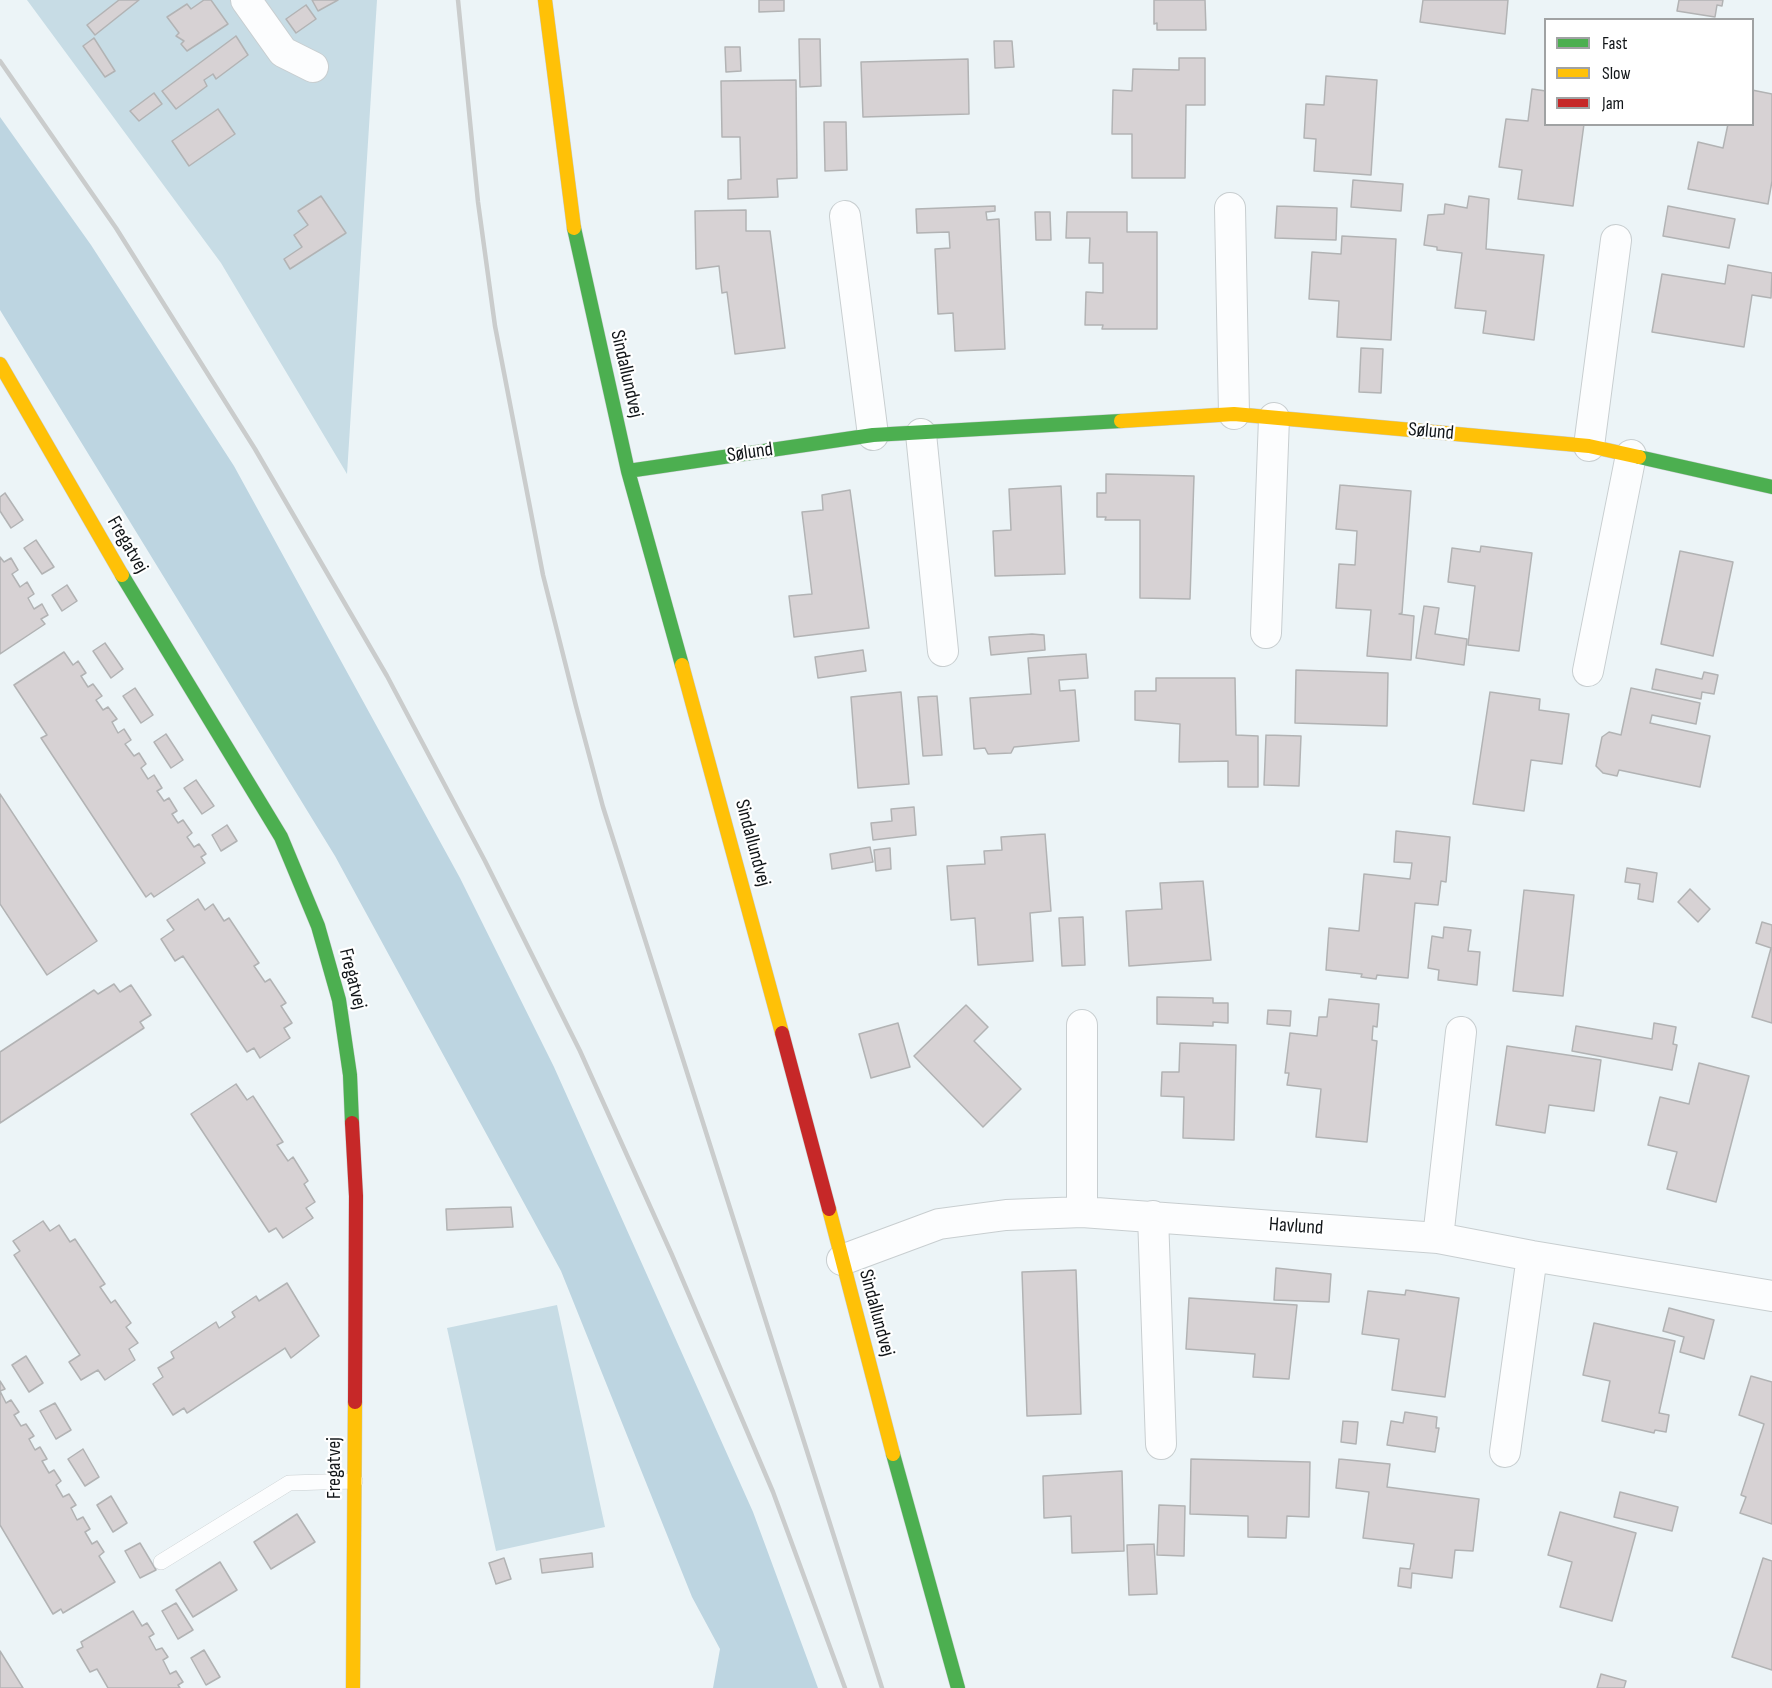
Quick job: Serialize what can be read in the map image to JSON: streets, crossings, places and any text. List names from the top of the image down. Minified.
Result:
{"streets":{"street":["Sindallundvej","Sølund","Fregatvej","Havlund"]},"crossings":[["Sindallundvej","Sølund"],["Sindallundvej","Havlund"]],"legend":["Fast","Slow","Jam"]}
